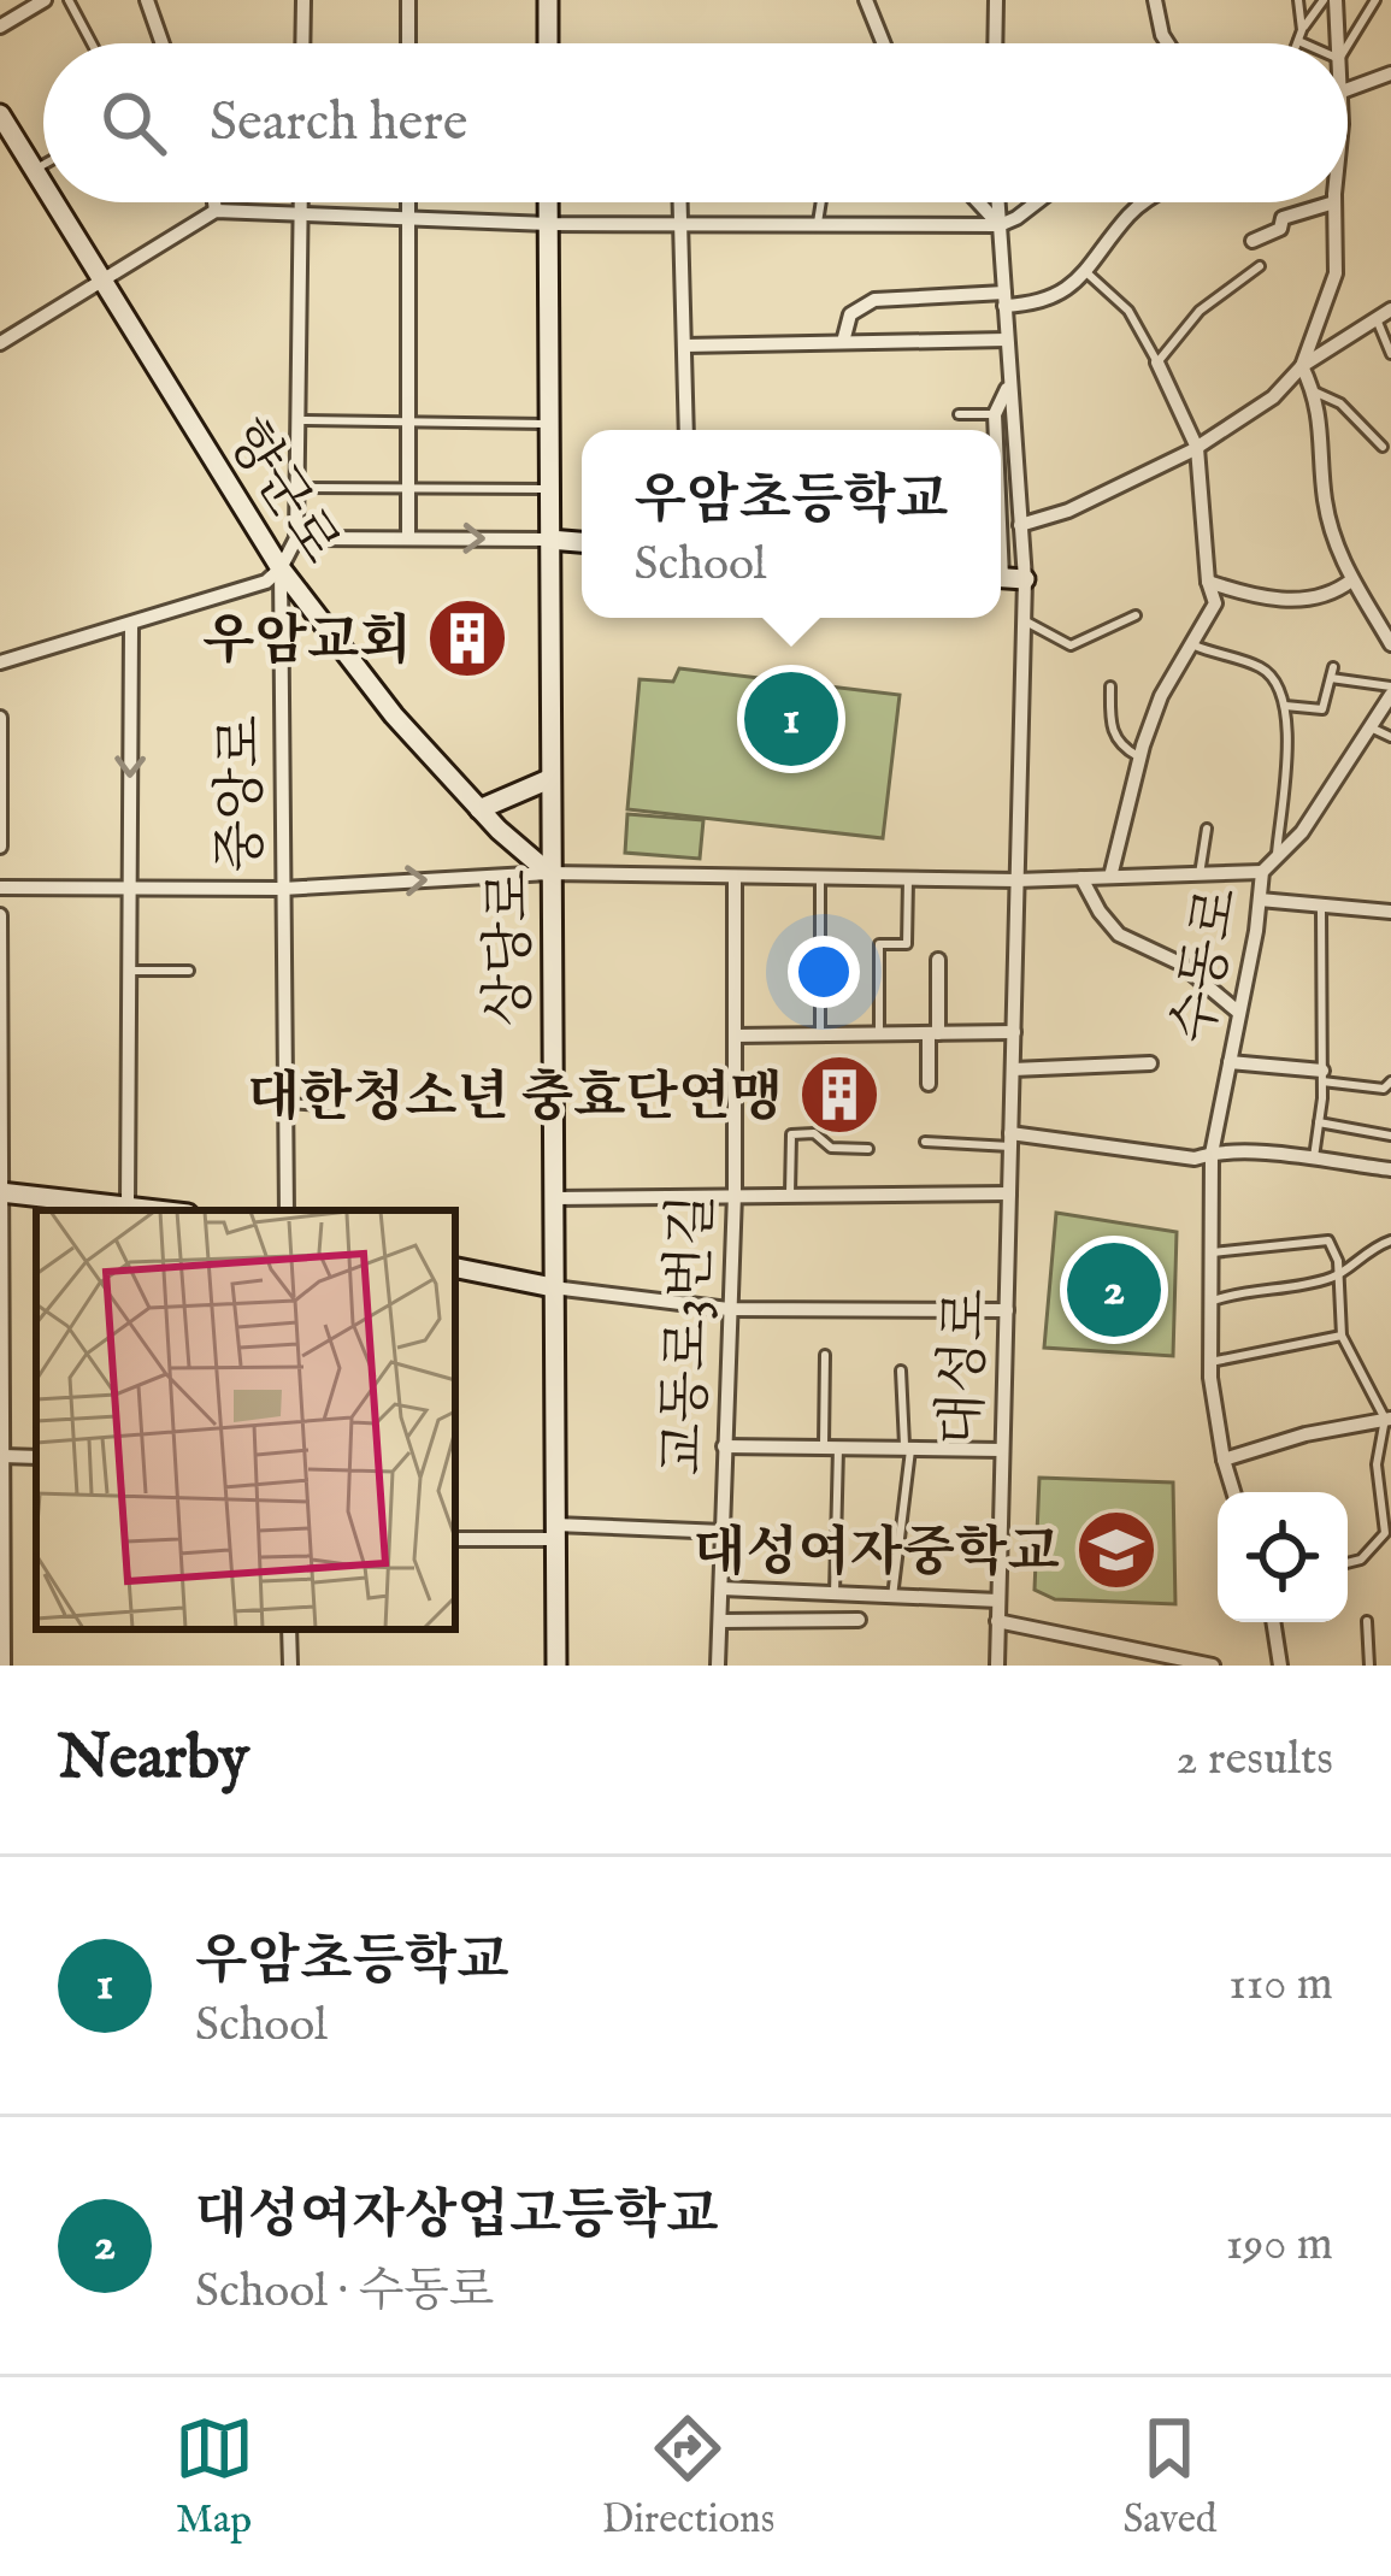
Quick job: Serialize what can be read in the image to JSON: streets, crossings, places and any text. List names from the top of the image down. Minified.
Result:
{"streets":{"main road":["향군로","상당로"],"street":["중앙로","수동로","교동로3번길","대성로"]},"crossings":[["향군로","중앙로"],["향군로","상당로"]],"places":{"building":["우암교회","대한청소년 충효단연맹"],"school or university":["대성여자중학교"]},"page":{"search":"Search here","popup":["우암초등학교","School"],"pins":["1","2"],"heading":["Nearby","2 results"],"list":[{"mark":"1","name":"우암초등학교","note":"School","value":"110 m"},{"mark":"2","name":"대성여자상업고등학교","note":"School · 수동로","value":"190 m"}],"nav":["Map","Directions","Saved"]}}
